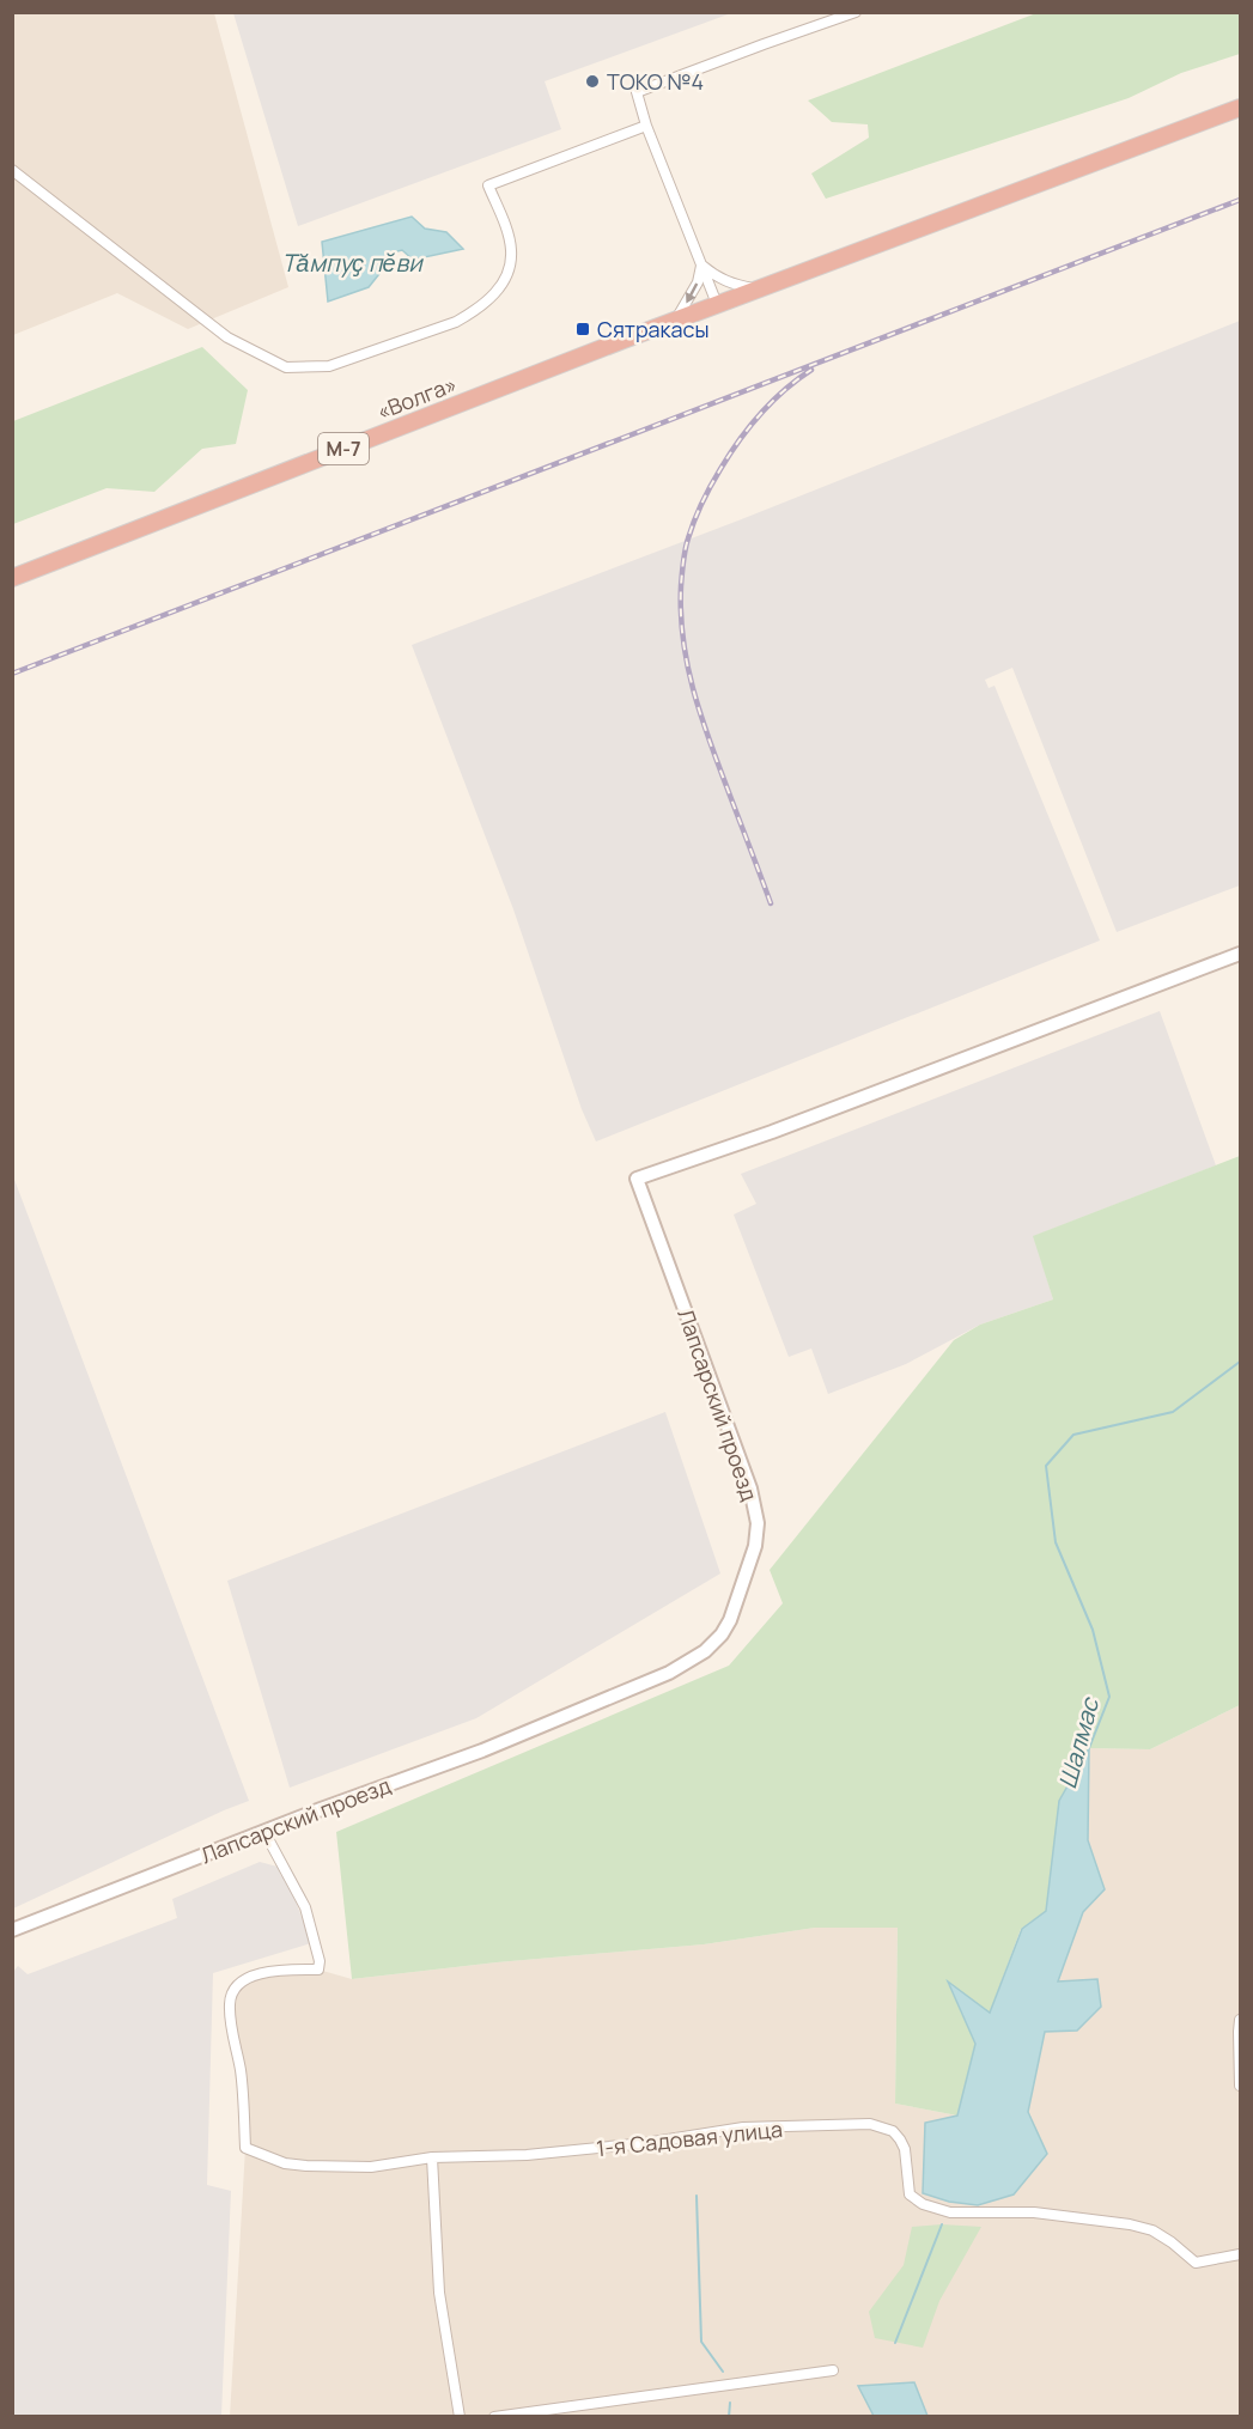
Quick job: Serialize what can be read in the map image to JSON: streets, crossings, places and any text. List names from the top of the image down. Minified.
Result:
{"streets":{"highway":["«Волга»","М-7"],"street":["Лапсарский проезд","1-я Садовая улица"]},"crossings":[["Лапсарский проезд","1-я Садовая улица"]],"water":["Тӑмпуҫ пӗви","Шалмас"],"places":{"other":["ТОКО №4"],"transit":["Сятракасы"]}}
